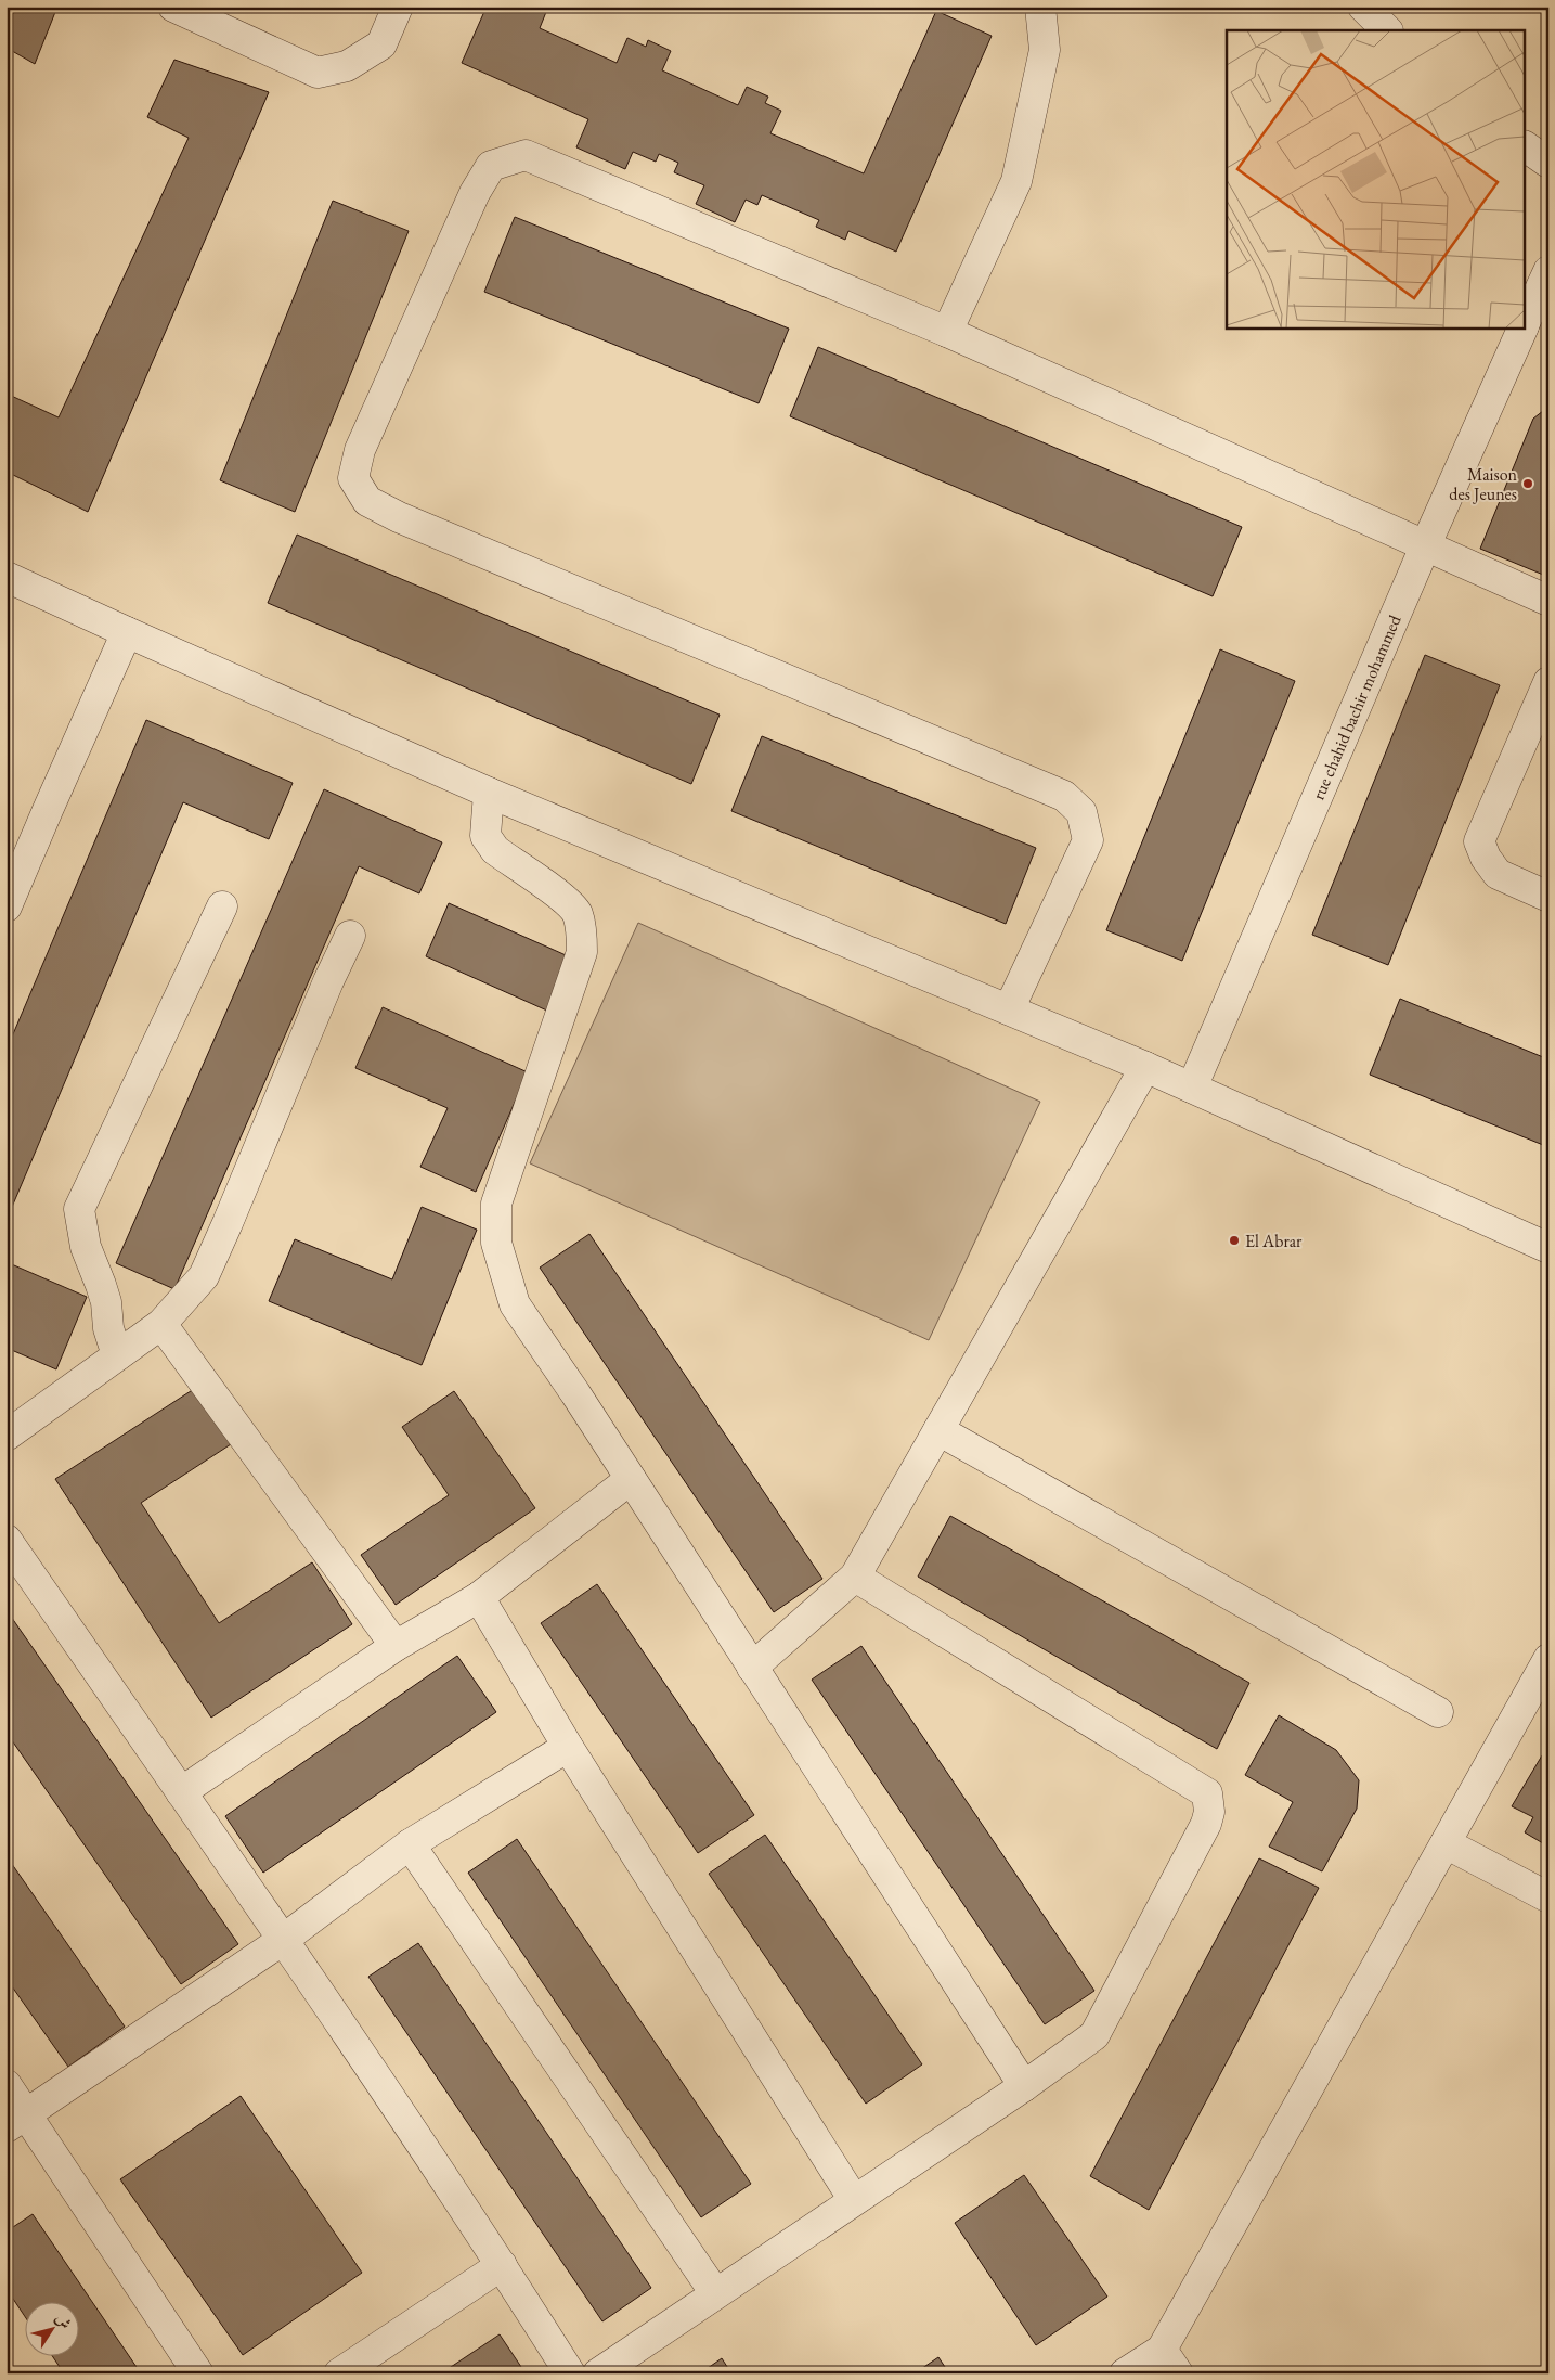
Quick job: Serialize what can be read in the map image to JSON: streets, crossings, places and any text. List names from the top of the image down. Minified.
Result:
{"streets":{"street":["rue chahid bachir mohammed"]},"places":["Maison des Jeunes","El Abrar"],"north":"top right"}
